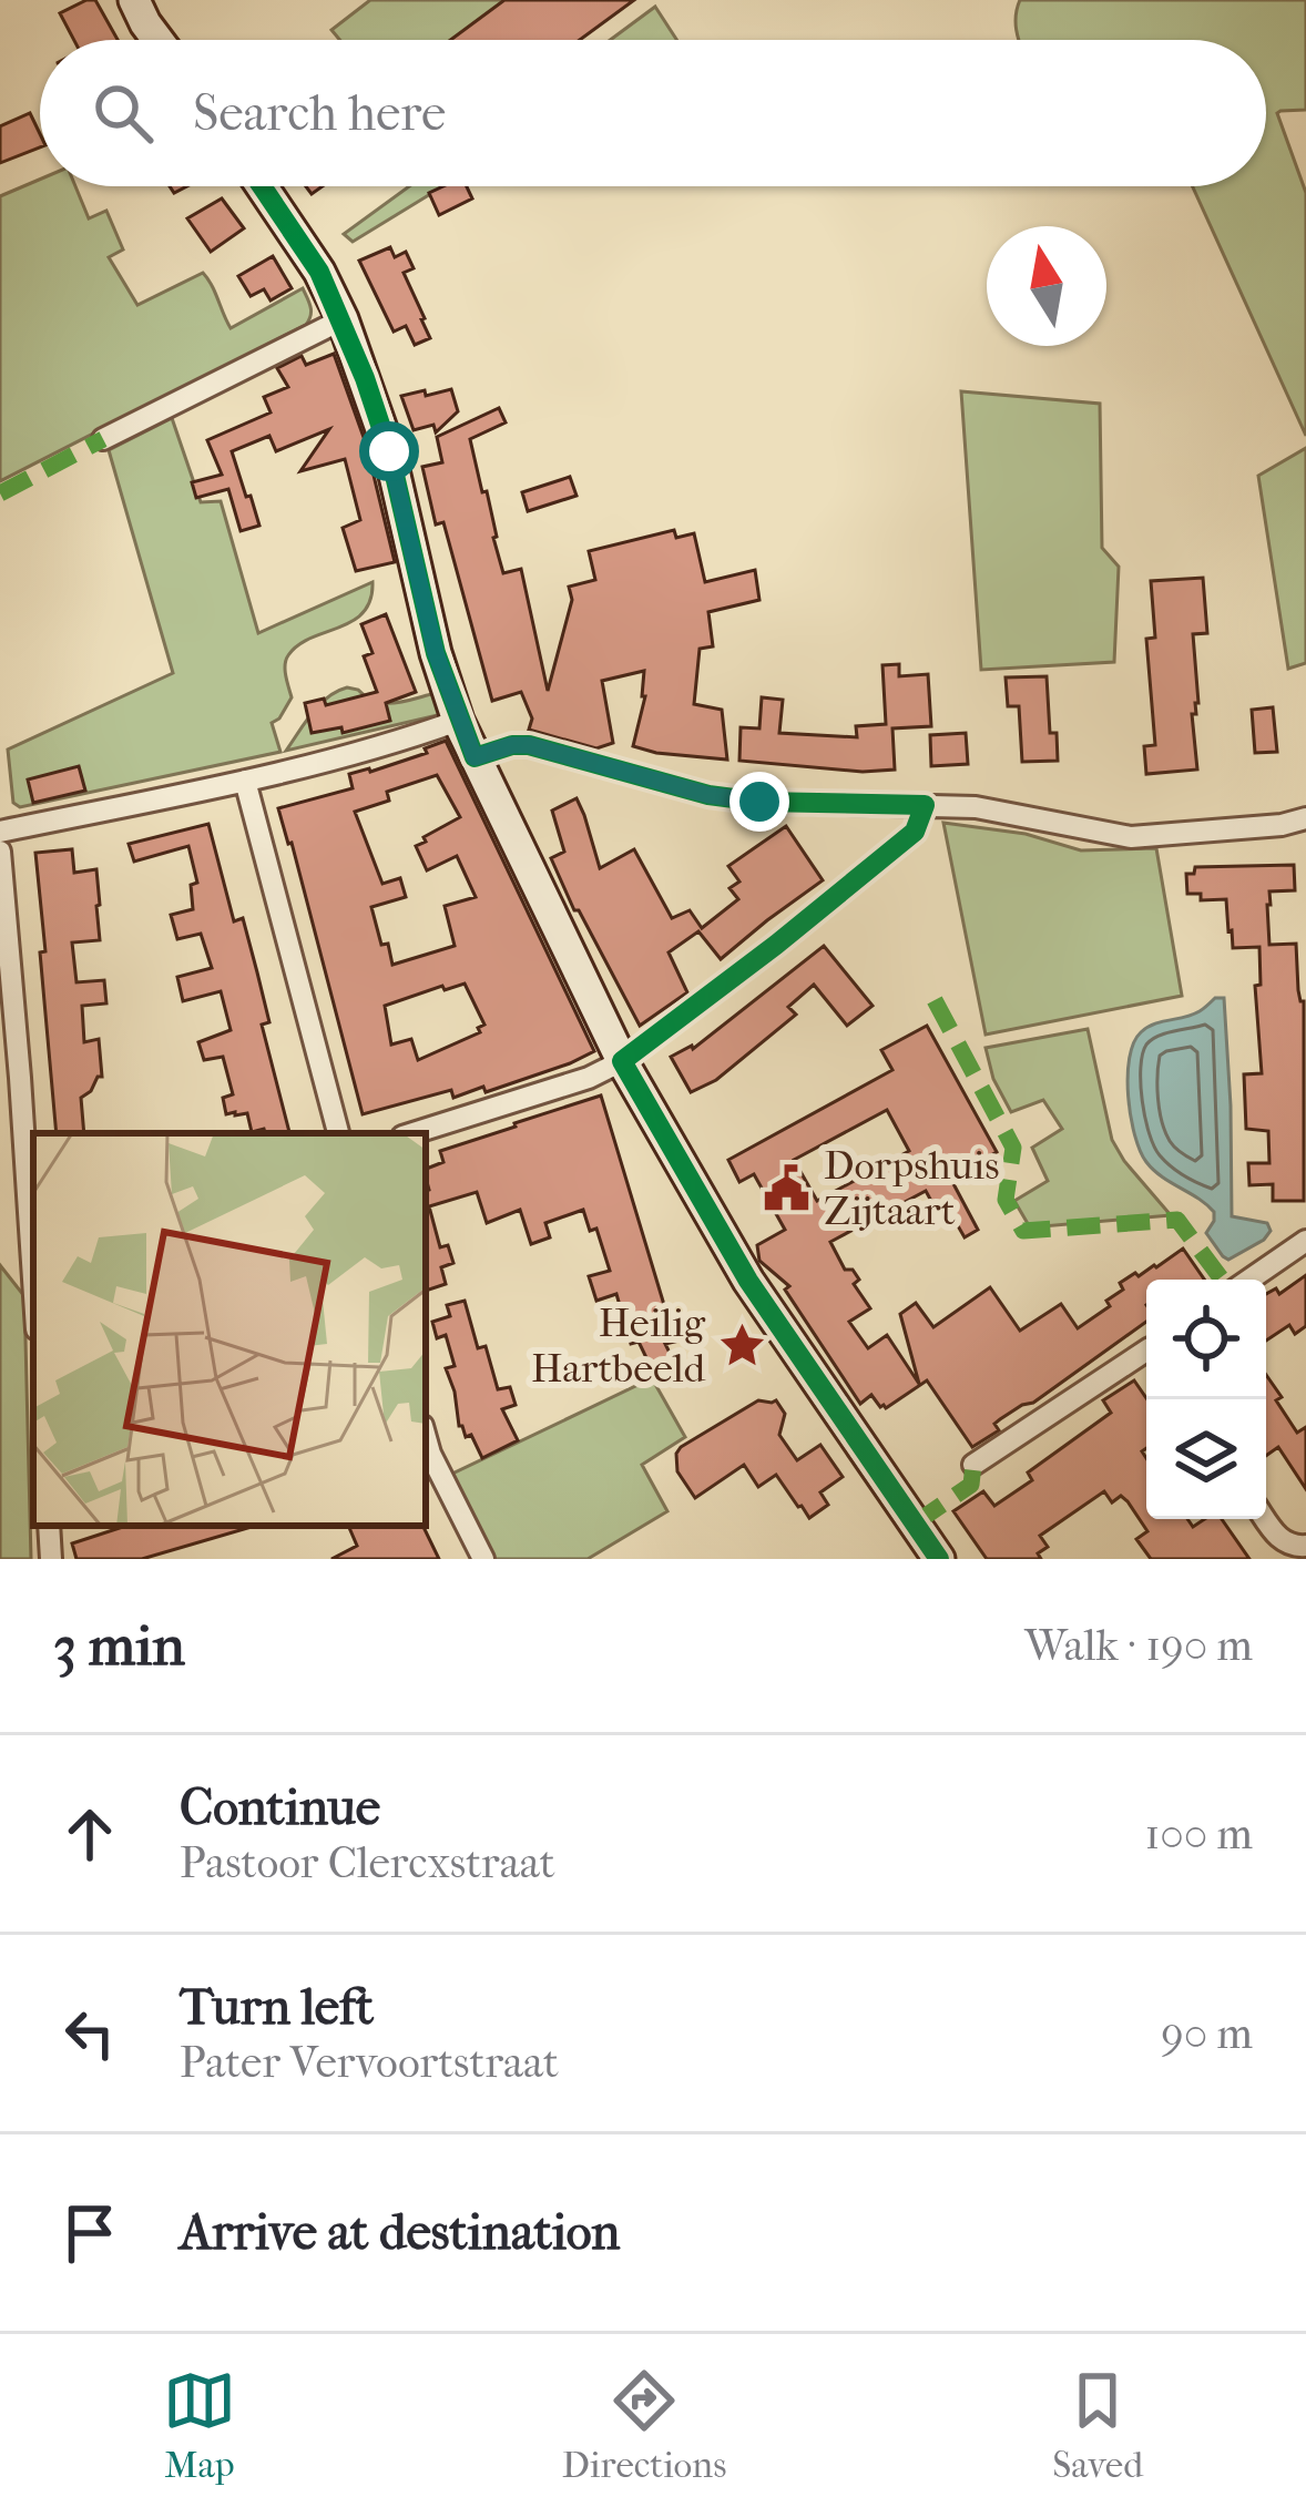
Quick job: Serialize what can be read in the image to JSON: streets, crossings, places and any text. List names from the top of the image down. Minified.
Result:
{"places":{"public building":["Dorpshuis Zijtaart"],"place":["Heilig Hartbeeld"]},"north":"top","page":{"search":"Search here","heading":["3 min","Walk · 190 m"],"list":[["Continue","Pastoor Clercxstraat","100 m"],["Turn left","Pater Vervoortstraat","90 m"],"Arrive at destination"],"nav":["Map","Directions","Saved"]}}
